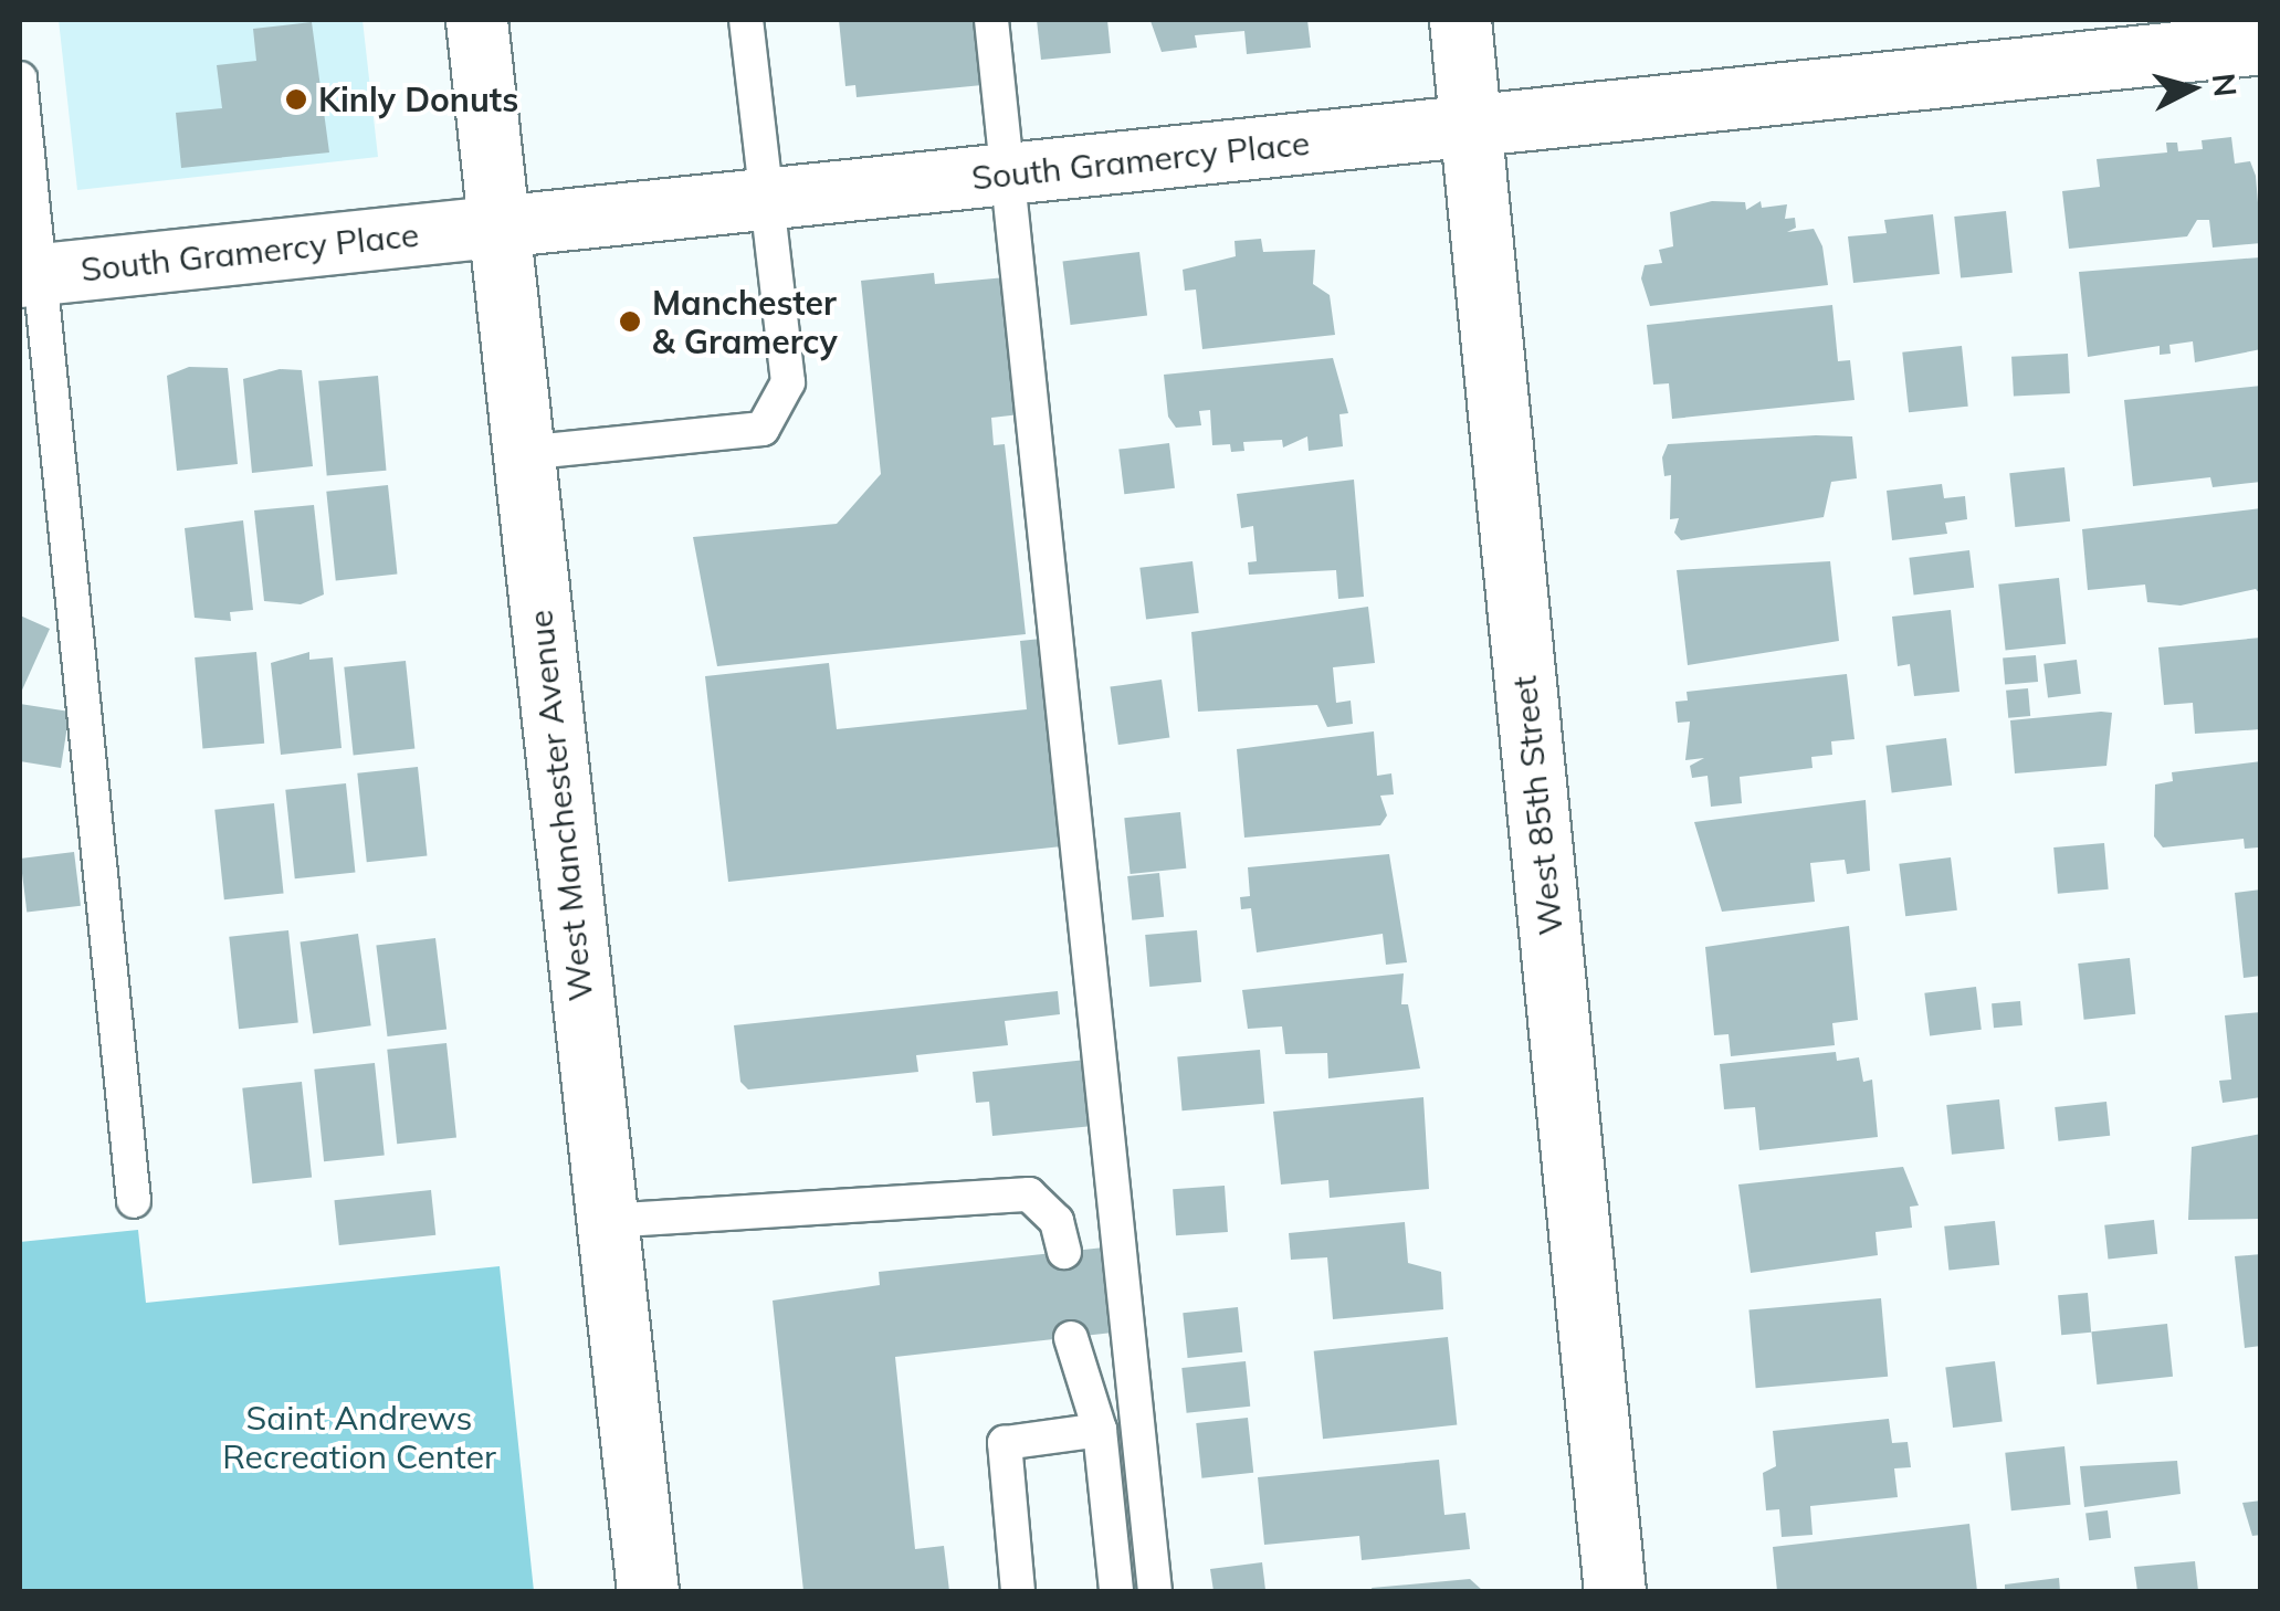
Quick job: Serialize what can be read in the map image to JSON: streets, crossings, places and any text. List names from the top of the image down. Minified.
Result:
{"streets":{"street":["South Gramercy Place","West Manchester Avenue","West 85th Street"]},"crossings":[["South Gramercy Place","West Manchester Avenue"],["South Gramercy Place","West 85th Street"]],"parks":["Saint Andrews Recreation Center"],"places":["Kinly Donuts","Manchester & Gramercy"],"north":"right"}
